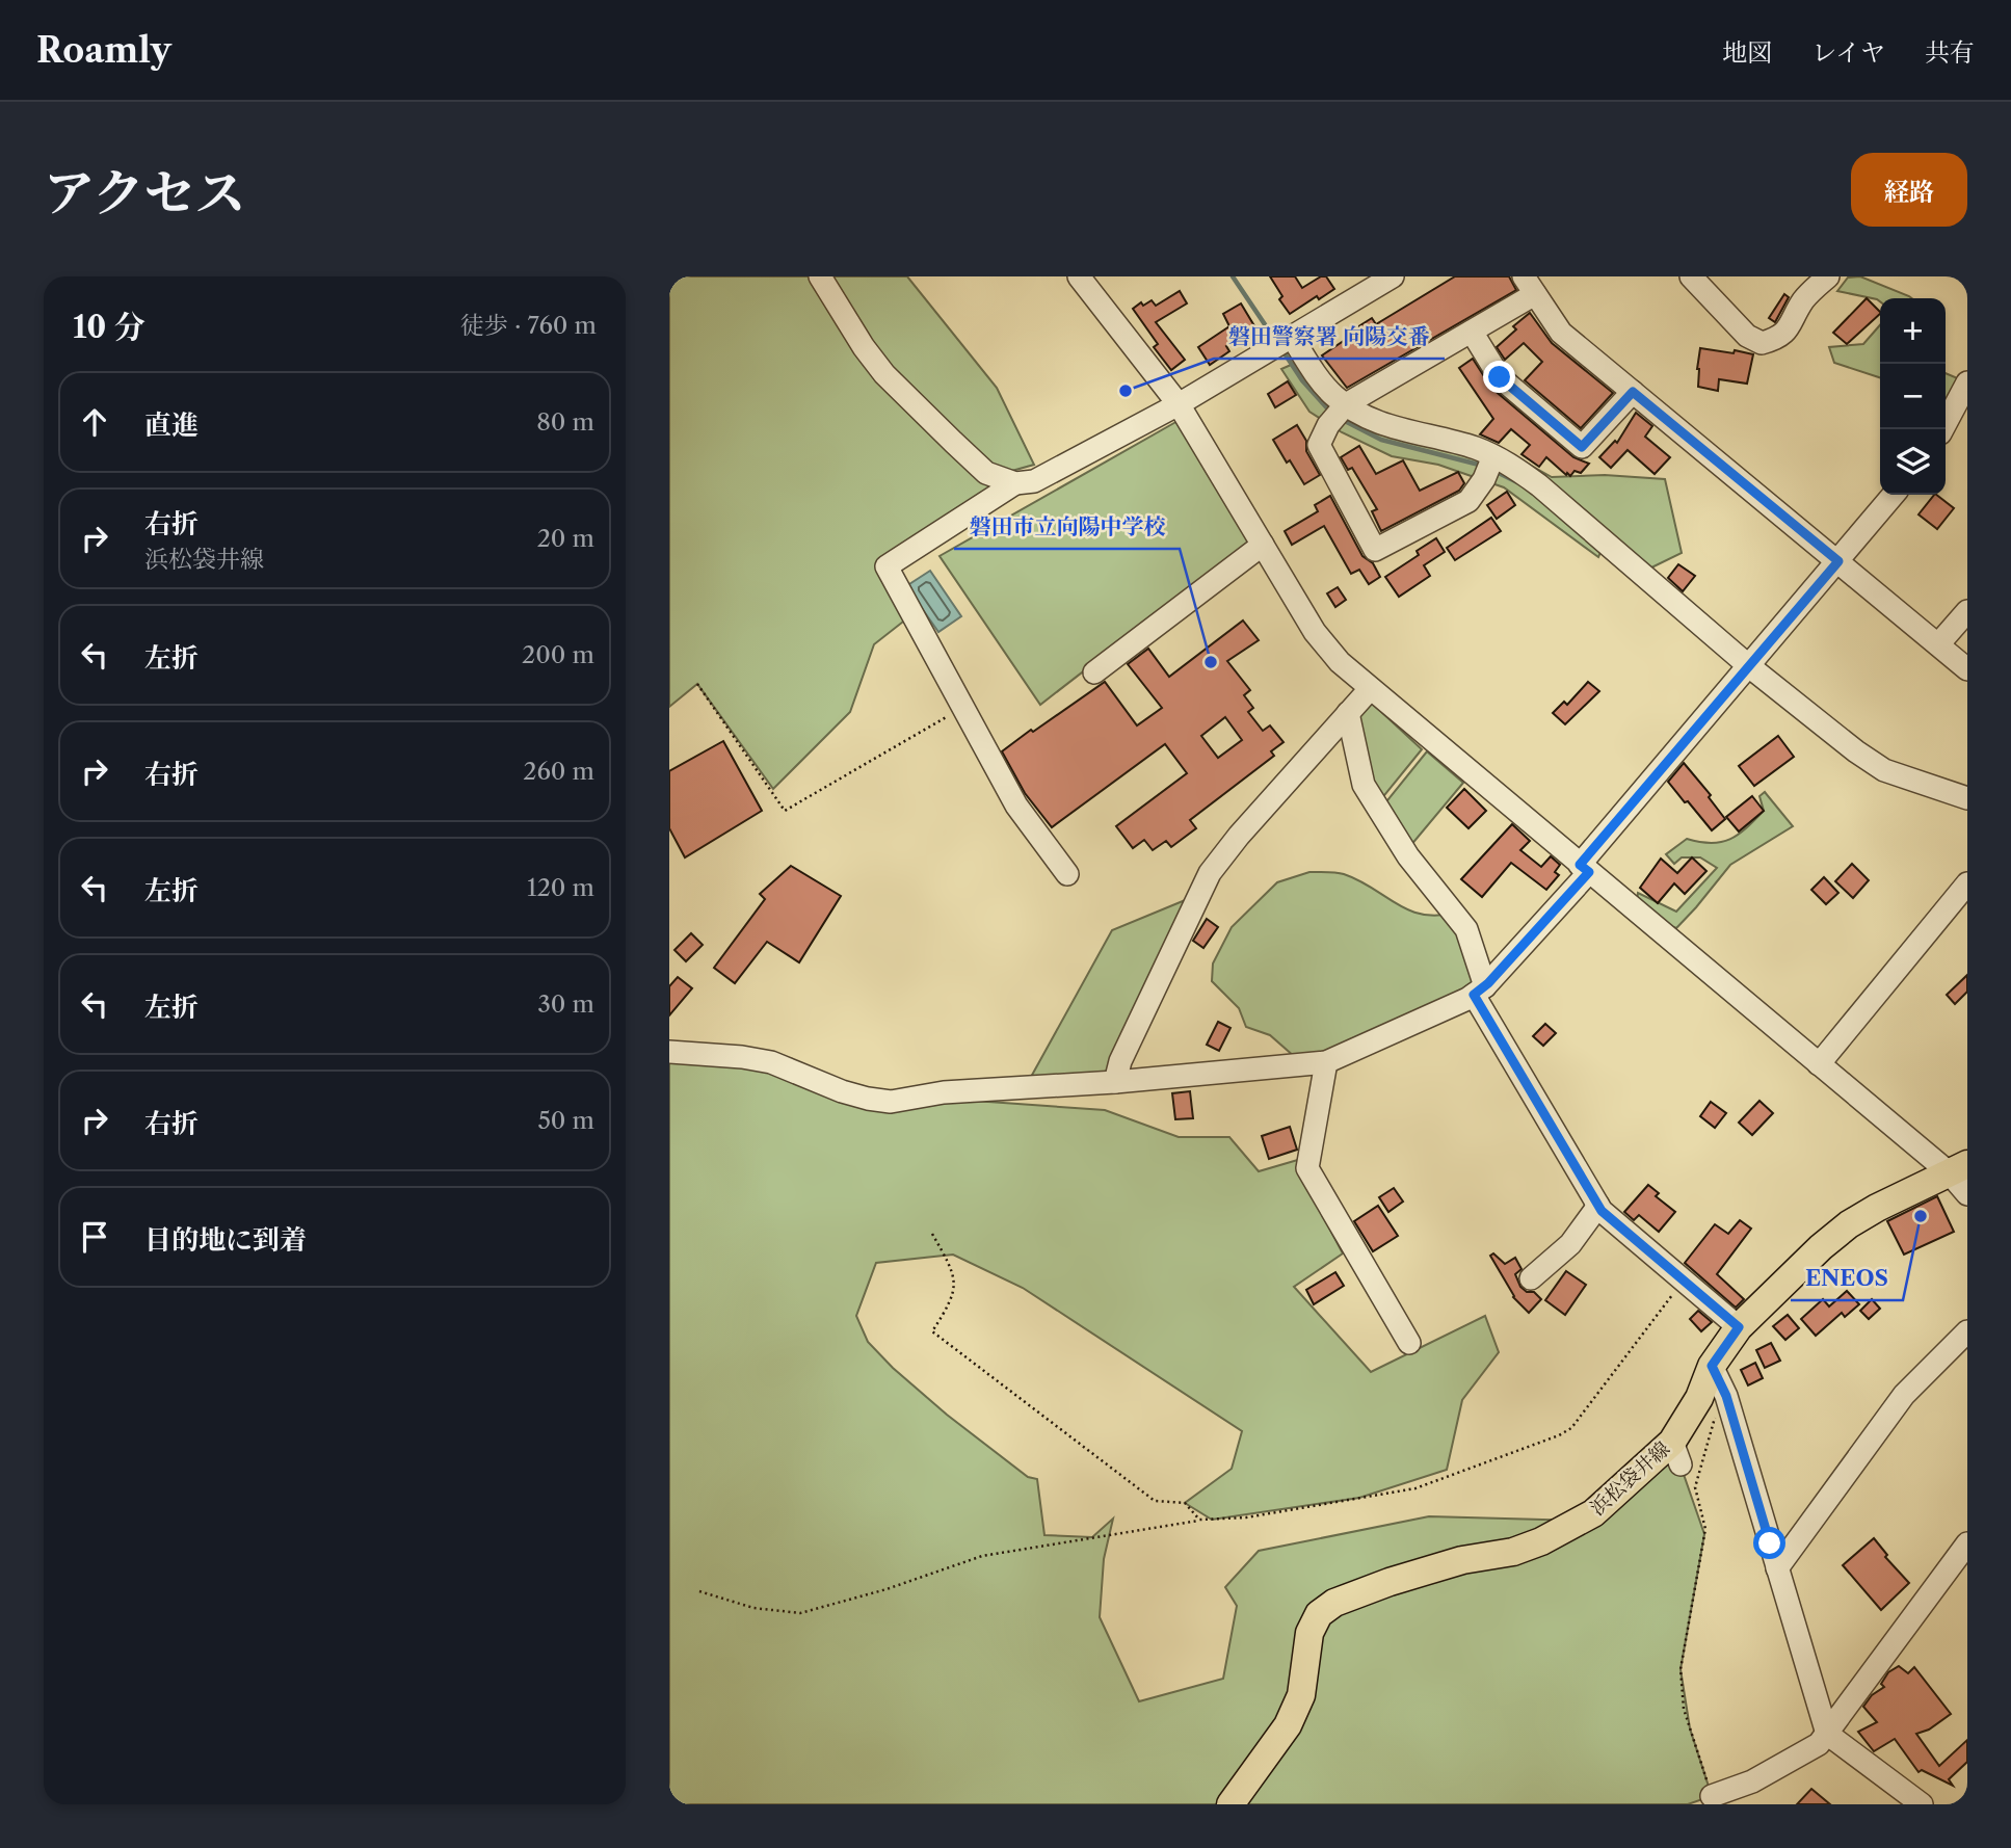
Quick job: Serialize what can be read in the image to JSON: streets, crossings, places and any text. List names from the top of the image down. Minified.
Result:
{"streets":{"main road":["浜松袋井線"]},"places":["磐田警察署 向陽交番","磐田市立向陽中学校","ENEOS"],"page":{"header":"Roamly","nav":["地図","レイヤ","共有"],"title":"アクセス","buttons":"経路","heading":["10 分","徒歩 · 760 m"],"map_buttons":["+","−"],"list":[["直進","80 m"],["右折","浜松袋井線","20 m"],["左折","200 m"],["右折","260 m"],["左折","120 m"],["左折","30 m"],["右折","50 m"],"目的地に到着"]}}
